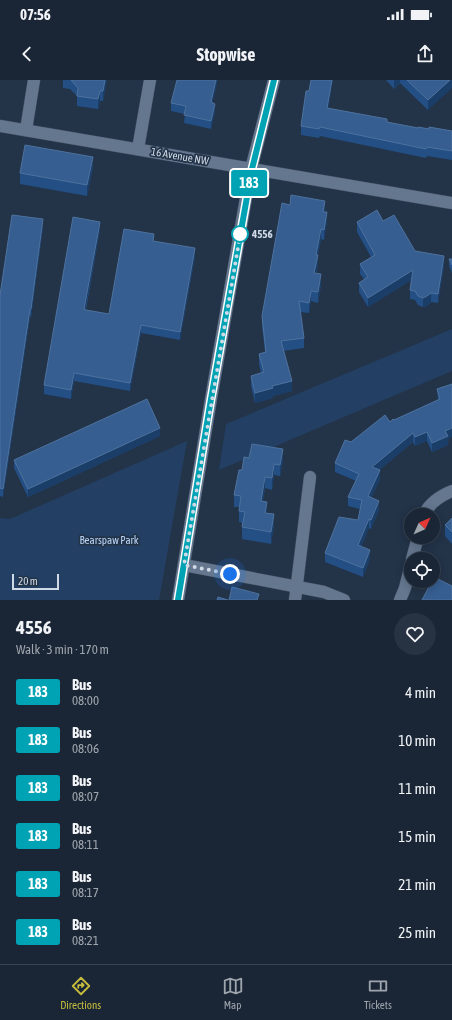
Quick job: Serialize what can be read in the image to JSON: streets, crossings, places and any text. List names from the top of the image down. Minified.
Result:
{"streets":{"street":["16 Avenue NW"]},"parks":["Bearspaw Park"],"places":["4556"],"lines":["bus line 183"],"scale_bar":"20 m","north":"top right","page":{"status":"07:56","header":"Stopwise","on_map":"183","scale":"20 m","heading":["4556","Walk · 3 min · 170 m"],"list":[{"mark":"183","name":"Bus","note":"08:00","value":"4 min"},{"mark":"183","name":"Bus","note":"08:06","value":"10 min"},{"mark":"183","name":"Bus","note":"08:07","value":"11 min"},{"mark":"183","name":"Bus","note":"08:11","value":"15 min"},{"mark":"183","name":"Bus","note":"08:17","value":"21 min"},{"mark":"183","name":"Bus","note":"08:21","value":"25 min"}],"tabs":["Directions","Map","Tickets"]}}
